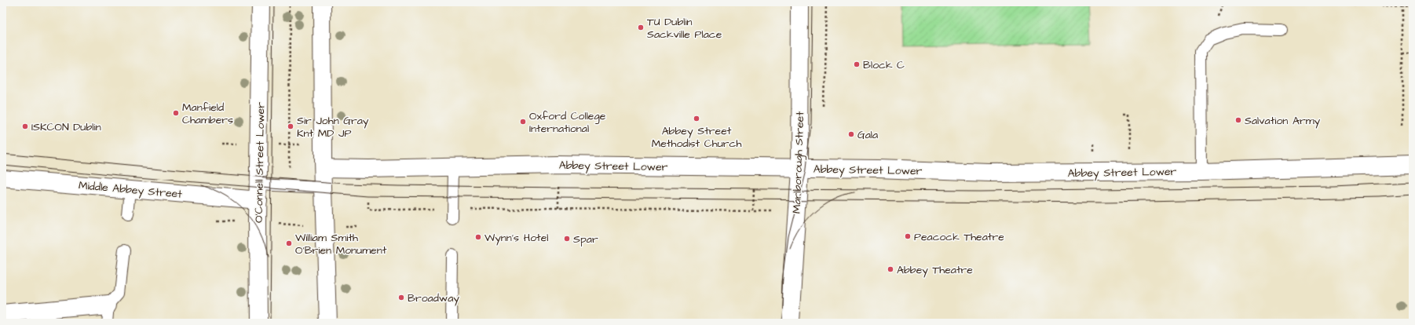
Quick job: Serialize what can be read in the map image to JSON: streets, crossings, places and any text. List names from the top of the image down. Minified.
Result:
{"streets":{"street":["O'Connell Street Lower","Marlborough Street","Abbey Street Lower","Middle Abbey Street"]},"crossings":[["O'Connell Street Lower","Middle Abbey Street"],["Marlborough Street","Abbey Street Lower"]],"places":["TU Dublin Sackville Place","Block C","Manfield Chambers","Abbey Street Methodist Church","Salvation Army","Oxford College International","ISKCON Dublin","Sir John Gray Knt MD JP","Gala","Peacock Theatre","Wynn's Hotel","Spar","William Smith O'Brien Monument","Abbey Theatre","Broadway"]}
